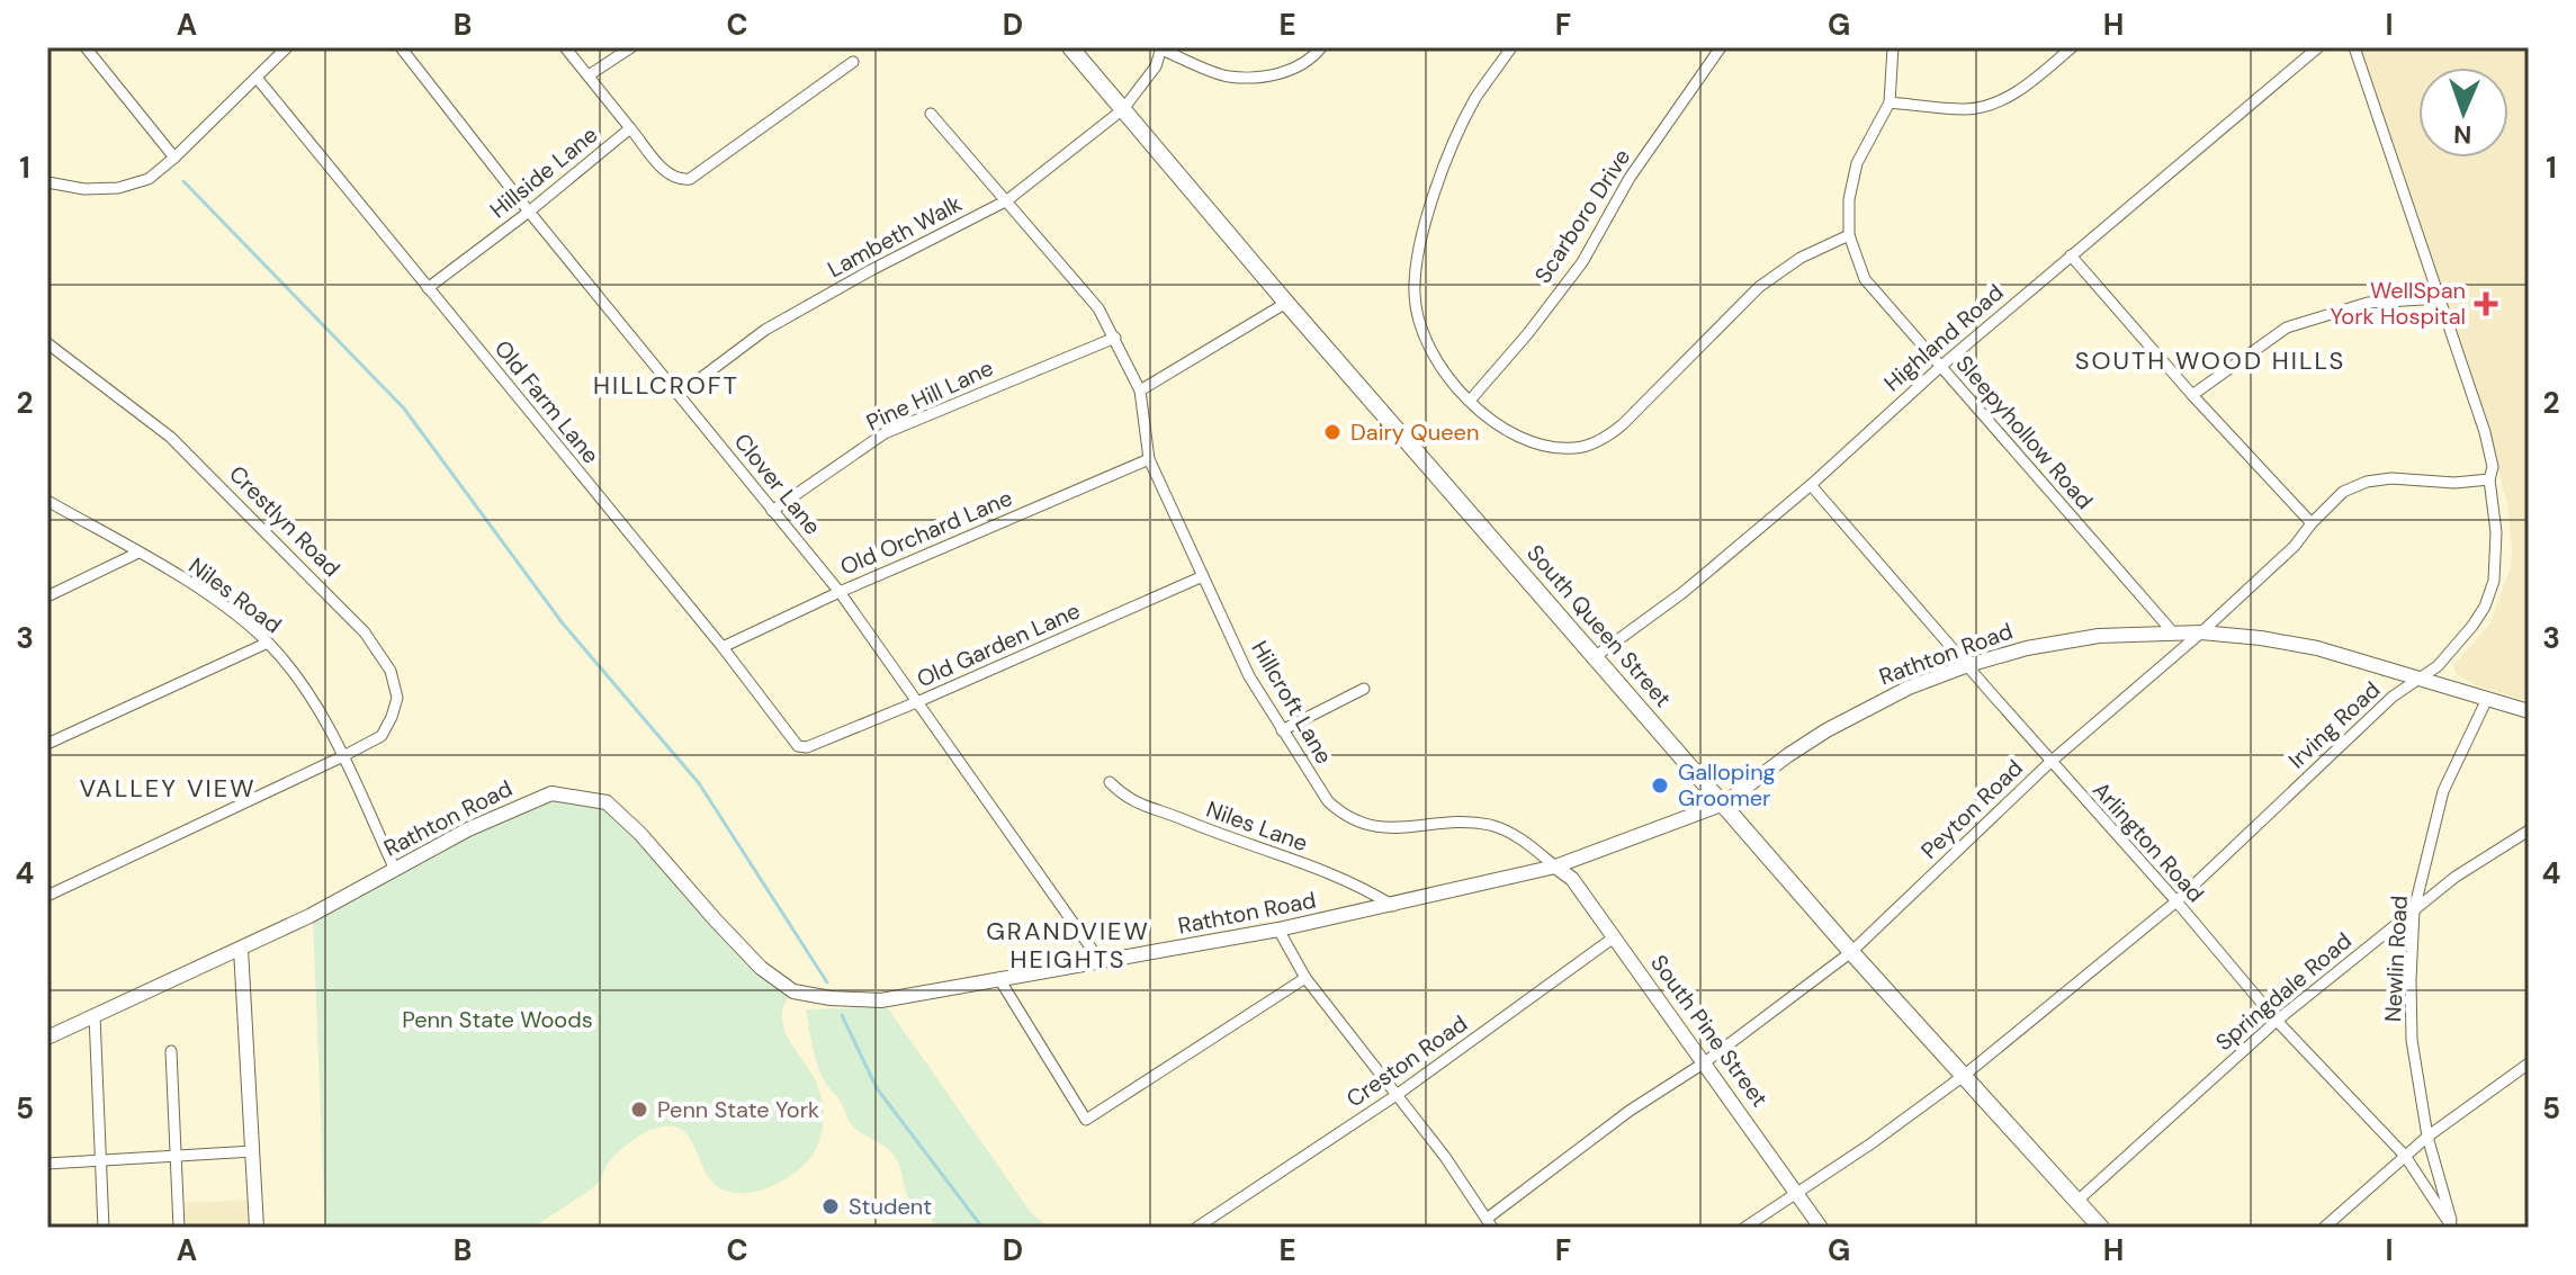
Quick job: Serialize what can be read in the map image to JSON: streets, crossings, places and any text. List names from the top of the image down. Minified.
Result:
{"streets":{"main road":["South Queen Street"],"street":["Hillside Lane","Scarboro Drive","Lambeth Walk","Highland Road","Pine Hill Lane","Old Farm Lane","Sleepyhollow Road","Clover Lane","Crestlyn Road","Old Orchard Lane","Niles Road","Old Garden Lane","Rathton Road","Hillcroft Lane","Irving Road","Peyton Road","Niles Lane","Arlington Road","Newlin Road","Springdale Road","South Pine Street","Creston Road"]},"crossings":[["Hillside Lane","Old Farm Lane"],["Hillside Lane","Clover Lane"],["Lambeth Walk","Clover Lane"],["Lambeth Walk","South Queen Street"],["Lambeth Walk","Hillcroft Lane"],["Highland Road","Sleepyhollow Road"],["Highland Road","South Queen Street"],["Highland Road","Arlington Road"],["Pine Hill Lane","Clover Lane"],["Pine Hill Lane","Hillcroft Lane"],["Old Farm Lane","Old Orchard Lane"],["Old Farm Lane","Old Garden Lane"],["Sleepyhollow Road","Rathton Road"],["Clover Lane","Old Orchard Lane"],["Clover Lane","Old Garden Lane"],["Clover Lane","Rathton Road"],["Crestlyn Road","Niles Road"],["Old Orchard Lane","Hillcroft Lane"],["Niles Road","Rathton Road"],["South Queen Street","Rathton Road"],["South Queen Street","Irving Road"],["South Queen Street","Peyton Road"],["South Queen Street","Springdale Road"],["Old Garden Lane","Hillcroft Lane"],["Rathton Road","Hillcroft Lane"],["Rathton Road","Irving Road"],["Rathton Road","Peyton Road"],["Rathton Road","Niles Lane"],["Rathton Road","Arlington Road"],["Rathton Road","Newlin Road"],["Rathton Road","South Pine Street"],["Hillcroft Lane","South Pine Street"],["Irving Road","Peyton Road"],["Irving Road","Arlington Road"],["Irving Road","South Pine Street"],["Peyton Road","Arlington Road"],["Peyton Road","South Pine Street"],["Arlington Road","Newlin Road"],["Arlington Road","Springdale Road"],["Newlin Road","Springdale Road"],["South Pine Street","Creston Road"]],"districts":["SOUTH WOOD HILLS","HILLCROFT","VALLEY VIEW","GRANDVIEW HEIGHTS"],"parks":["Penn State Woods"],"places":{"health":["WellSpan York Hospital"],"other":["Dairy Queen","Galloping Groomer","Penn State York","Student"]},"north":"bottom","grid":{"columns":["A","B","C","D","E","F","G","H","I"],"rows":["1","2","3","4","5"]}}
